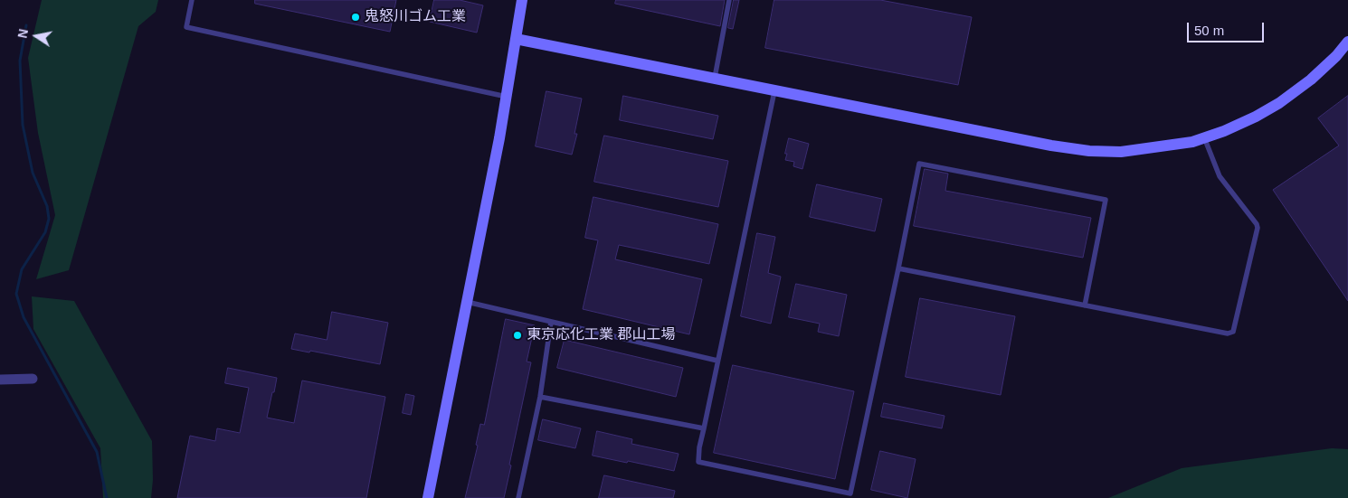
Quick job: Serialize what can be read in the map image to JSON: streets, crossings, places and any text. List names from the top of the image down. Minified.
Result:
{"places":["鬼怒川ゴム工業","東京応化工業 郡山工場"],"scale_bar":"50 m","north":"left"}
